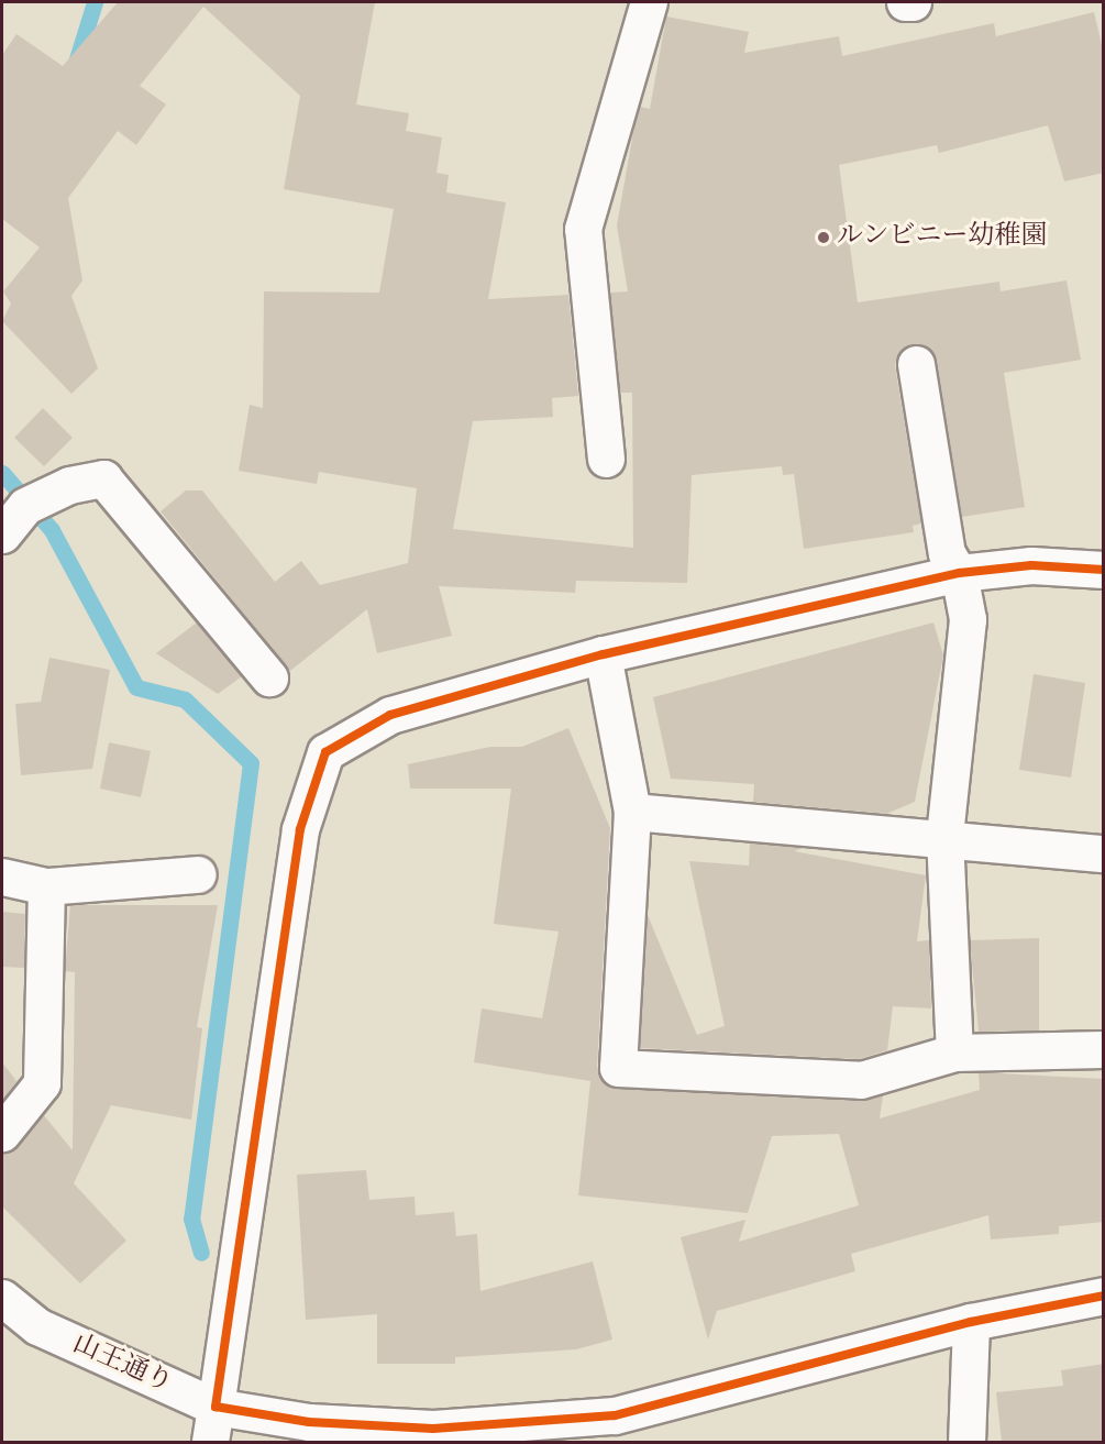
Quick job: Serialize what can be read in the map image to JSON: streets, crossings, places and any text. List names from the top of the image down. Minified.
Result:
{"streets":{"street":["山王通り"]},"places":["ルンビニー幼稚園"]}
